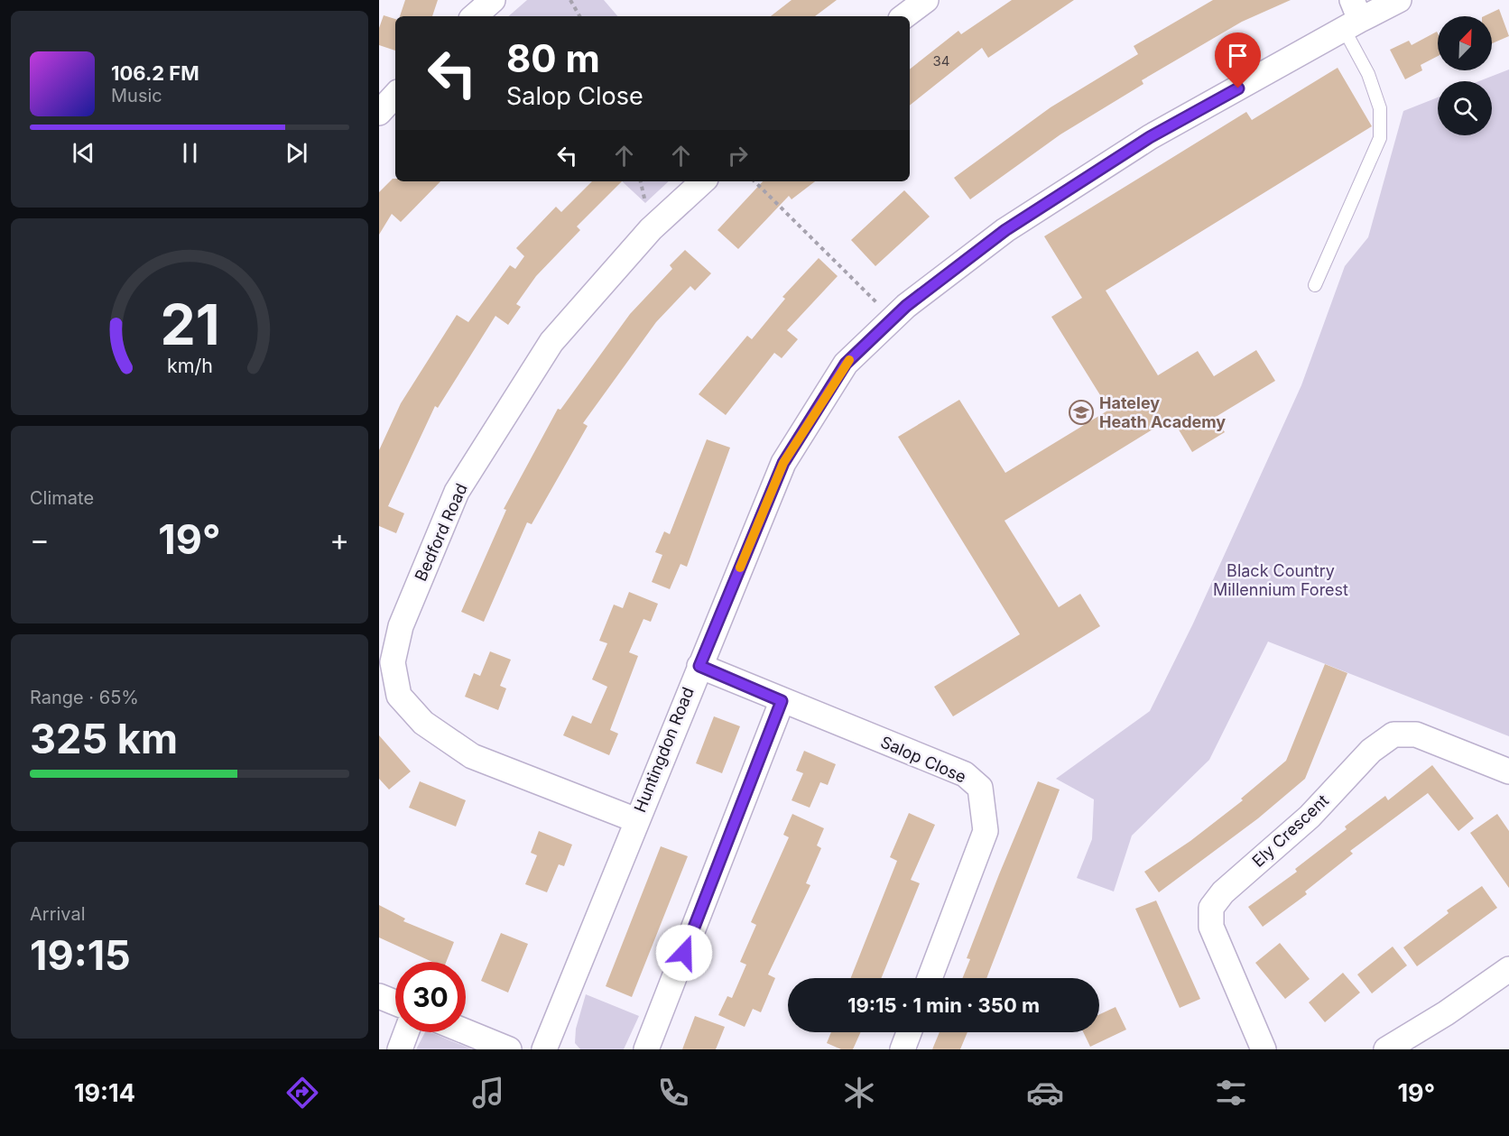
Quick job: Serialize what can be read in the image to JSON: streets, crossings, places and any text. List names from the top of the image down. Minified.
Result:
{"streets":{"street":["Bedford Road","Huntingdon Road","Salop Close","Ely Crescent"]},"crossings":[["Bedford Road","Huntingdon Road"],["Huntingdon Road","Salop Close"]],"parks":["Black Country Millennium Forest"],"places":{"school or university":["Hateley Heath Academy"]},"house_numbers":["34"],"north":"top right","page":{"turn":["80 m","Salop Close"],"song":["106.2 FM","Music"],"tile":["Climate",["Range · 65%","325 km"],["Arrival","19:15"]],"heat":["−","19°","+"],"limit":"30","trip":"19:15 · 1 min · 350 m","tabs":["19:14","19°"],"gauge":["21","km/h"]}}
